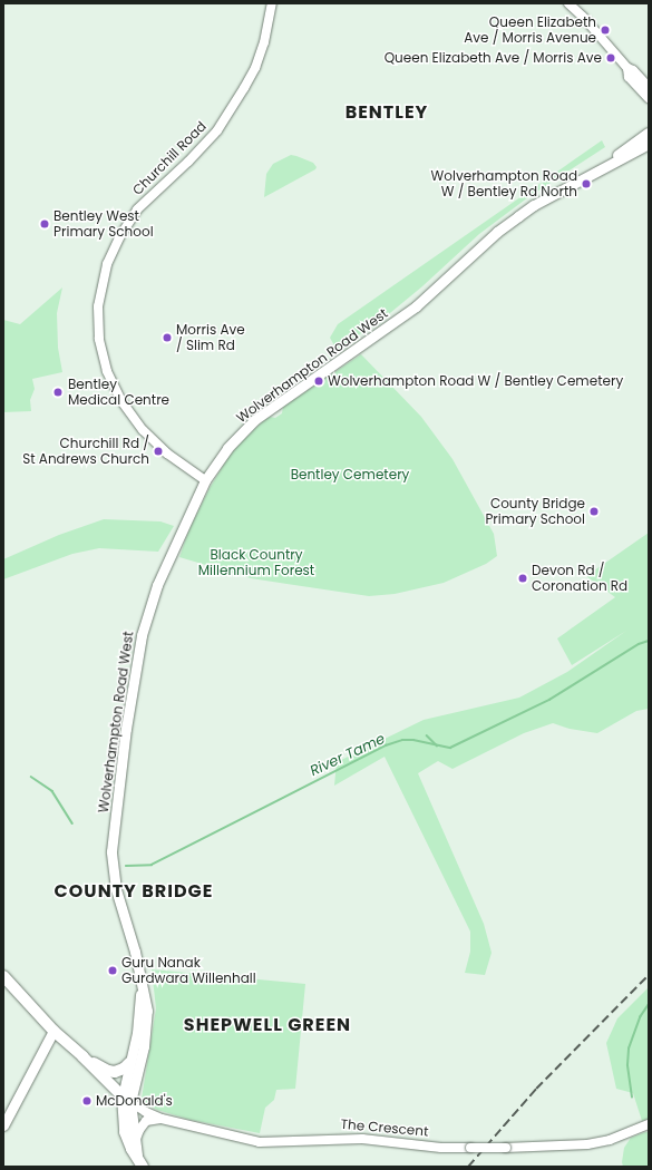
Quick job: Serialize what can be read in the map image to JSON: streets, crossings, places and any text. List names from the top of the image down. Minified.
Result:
{"streets":{"main road":["Wolverhampton Road West"],"street":["Churchill Road","The Crescent"]},"crossings":[["Churchill Road","Wolverhampton Road West"],["Wolverhampton Road West","The Crescent"]],"districts":["BENTLEY","COUNTY BRIDGE","SHEPWELL GREEN"],"water":["River Tame"],"parks":["Bentley Cemetery","Black Country Millennium Forest"],"places":["Queen Elizabeth Ave / Morris Avenue","Queen Elizabeth Ave / Morris Ave","Wolverhampton Road W / Bentley Rd North","Bentley West Primary School","Morris Ave / Slim Rd","Wolverhampton Road W / Bentley Cemetery","Bentley Medical Centre","Churchill Rd / St Andrews Church","County Bridge Primary School","Devon Rd / Coronation Rd","Guru Nanak Gurdwara Willenhall","McDonald's"]}
